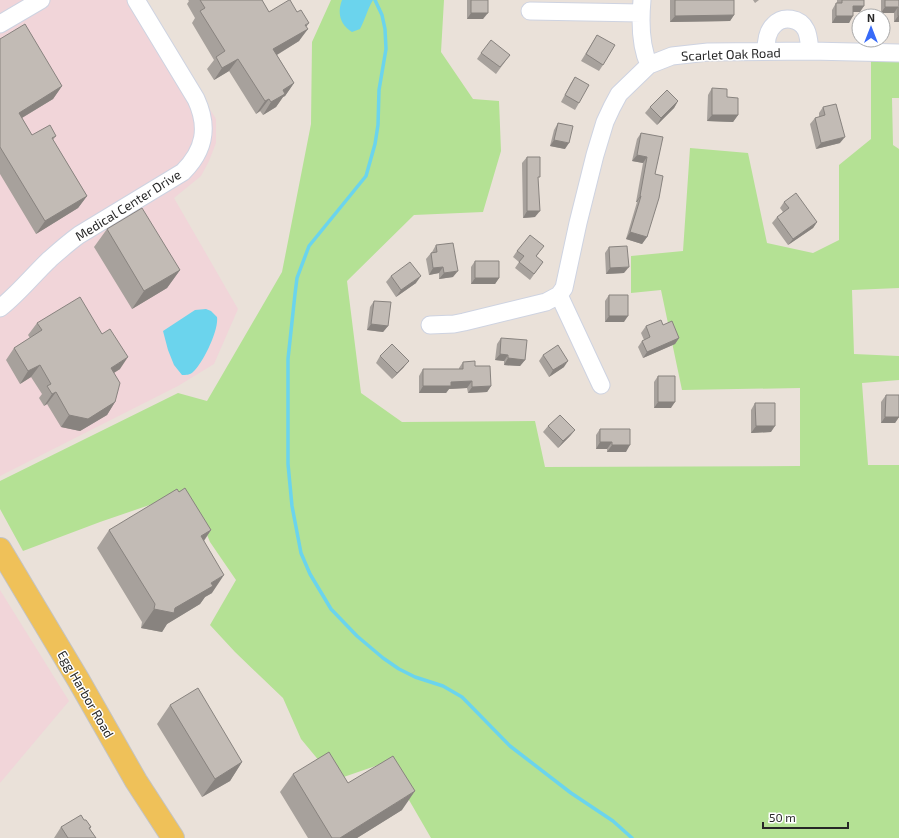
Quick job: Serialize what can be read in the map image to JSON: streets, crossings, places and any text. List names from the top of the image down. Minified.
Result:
{"streets":{"main road":["Egg Harbor Road"],"street":["Scarlet Oak Road","Medical Center Drive"]},"scale_bar":"50 m","north":"top"}
